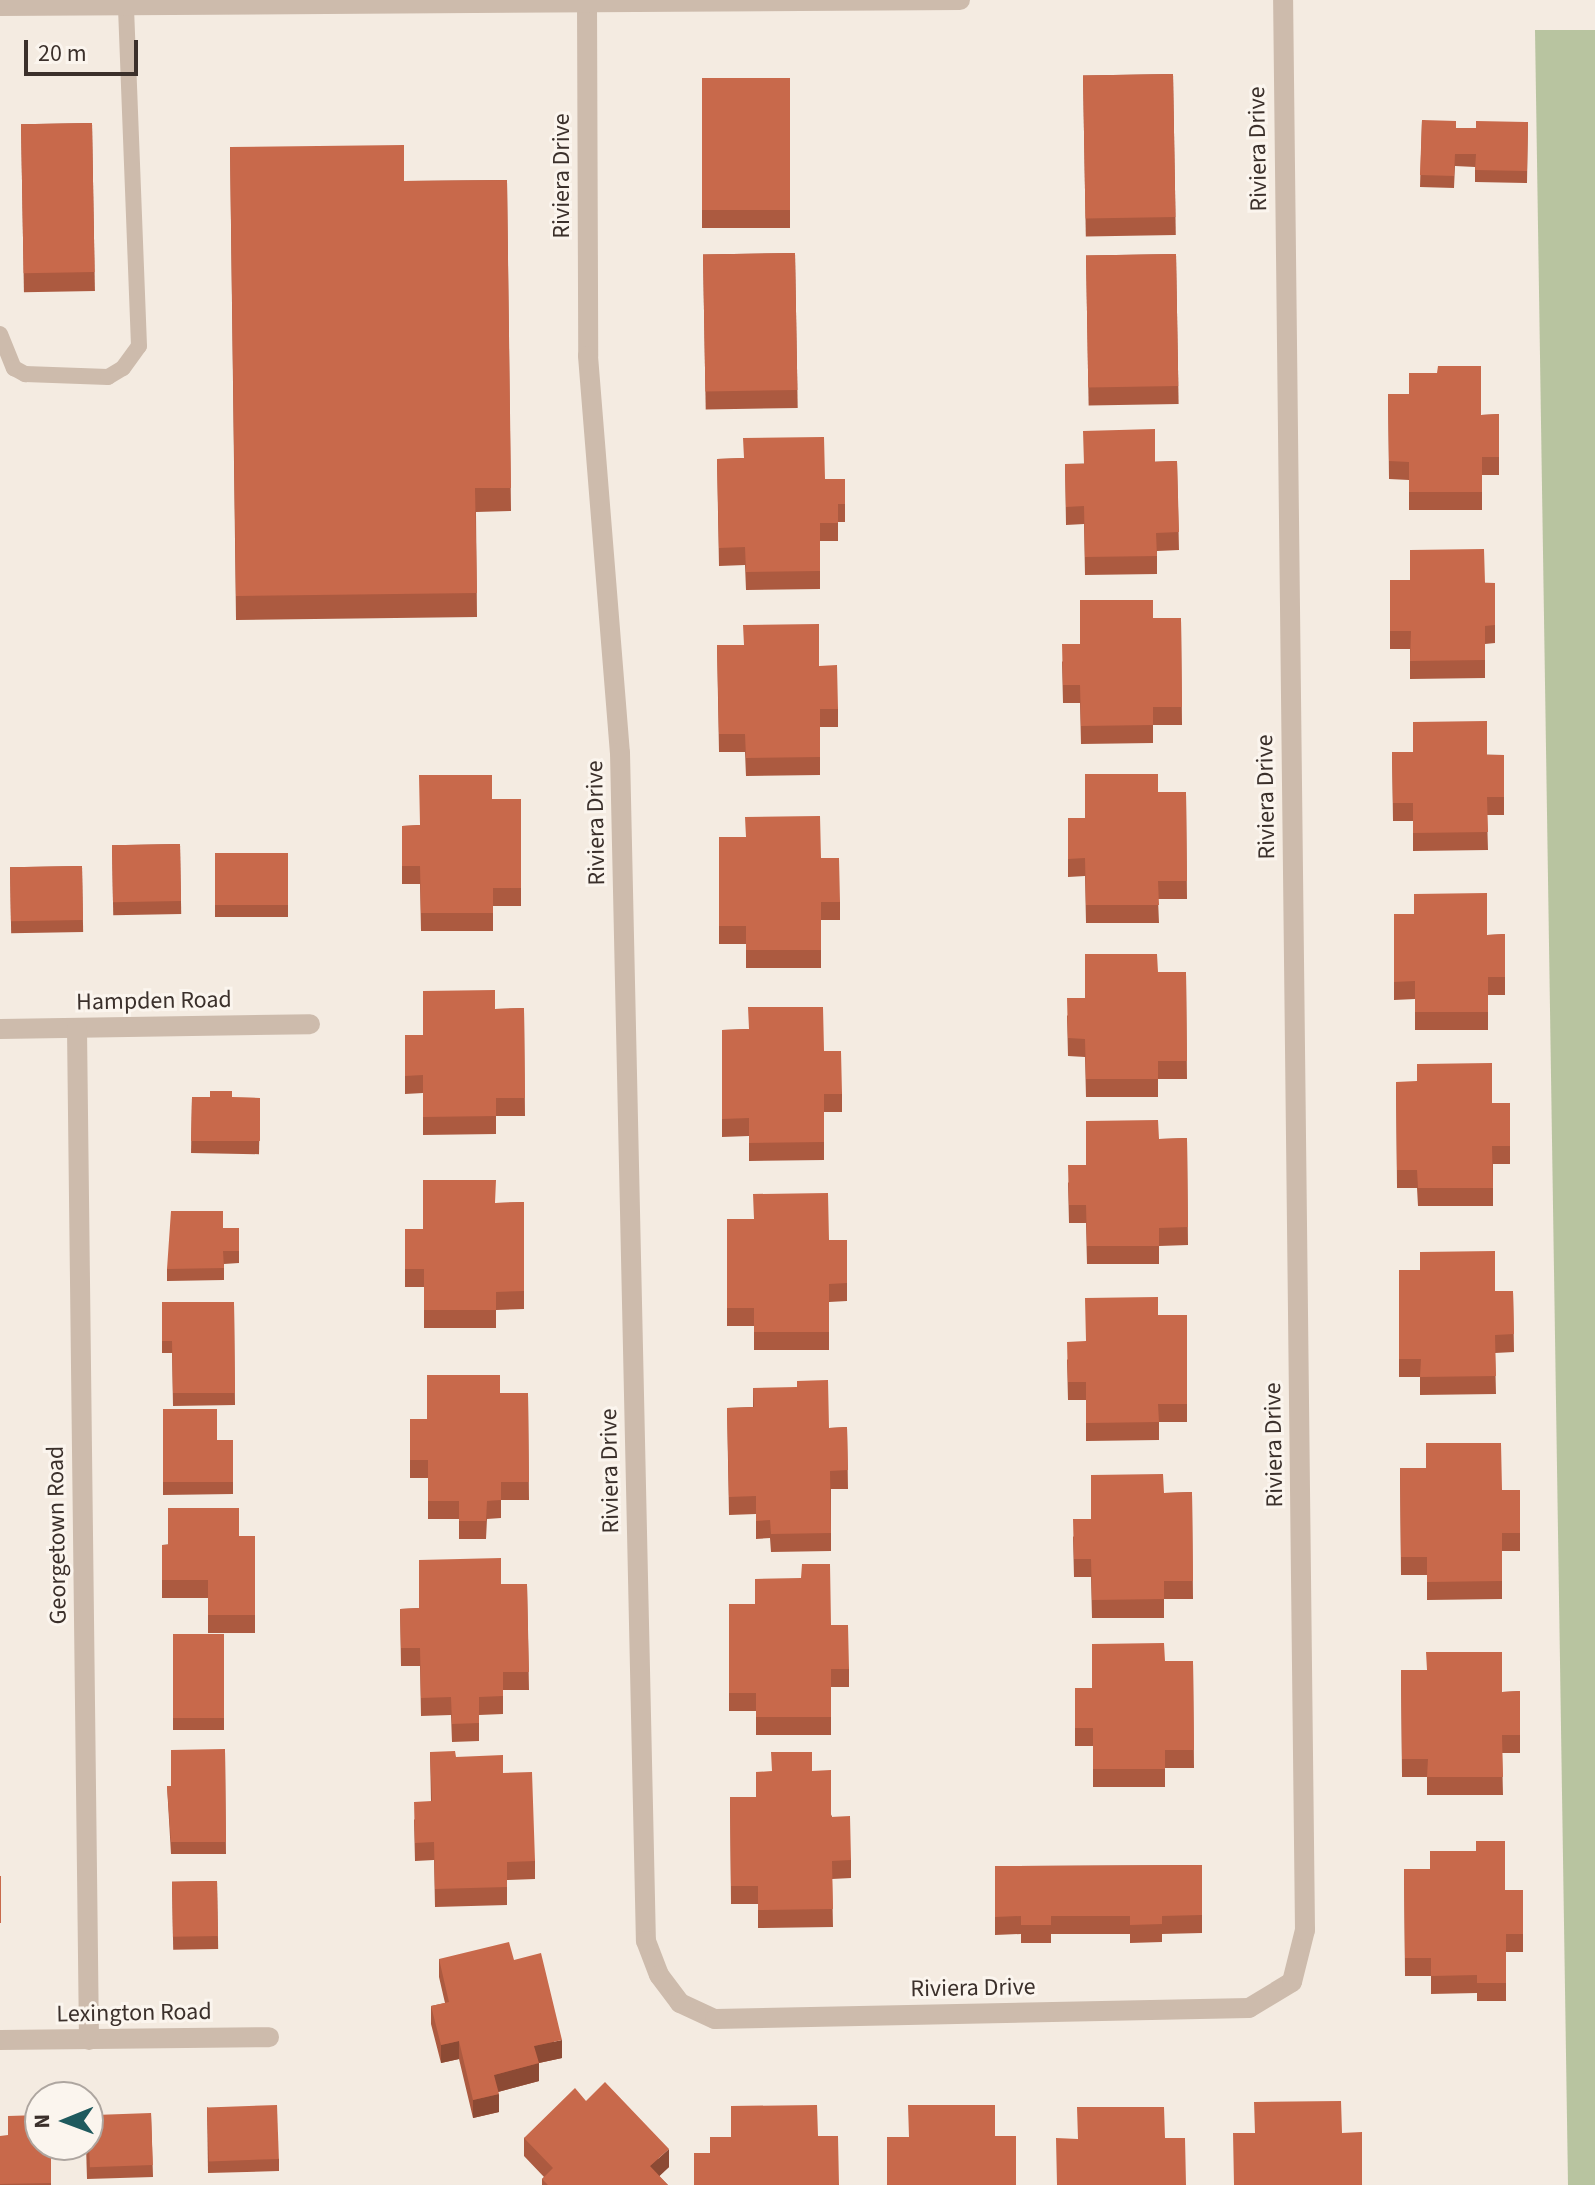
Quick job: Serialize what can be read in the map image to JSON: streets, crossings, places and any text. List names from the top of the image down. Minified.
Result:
{"streets":{"street":["Riviera Drive","Hampden Road","Georgetown Road","Lexington Road"]},"crossings":[["Hampden Road","Georgetown Road"],["Georgetown Road","Lexington Road"]],"scale_bar":"20 m","north":"left"}
